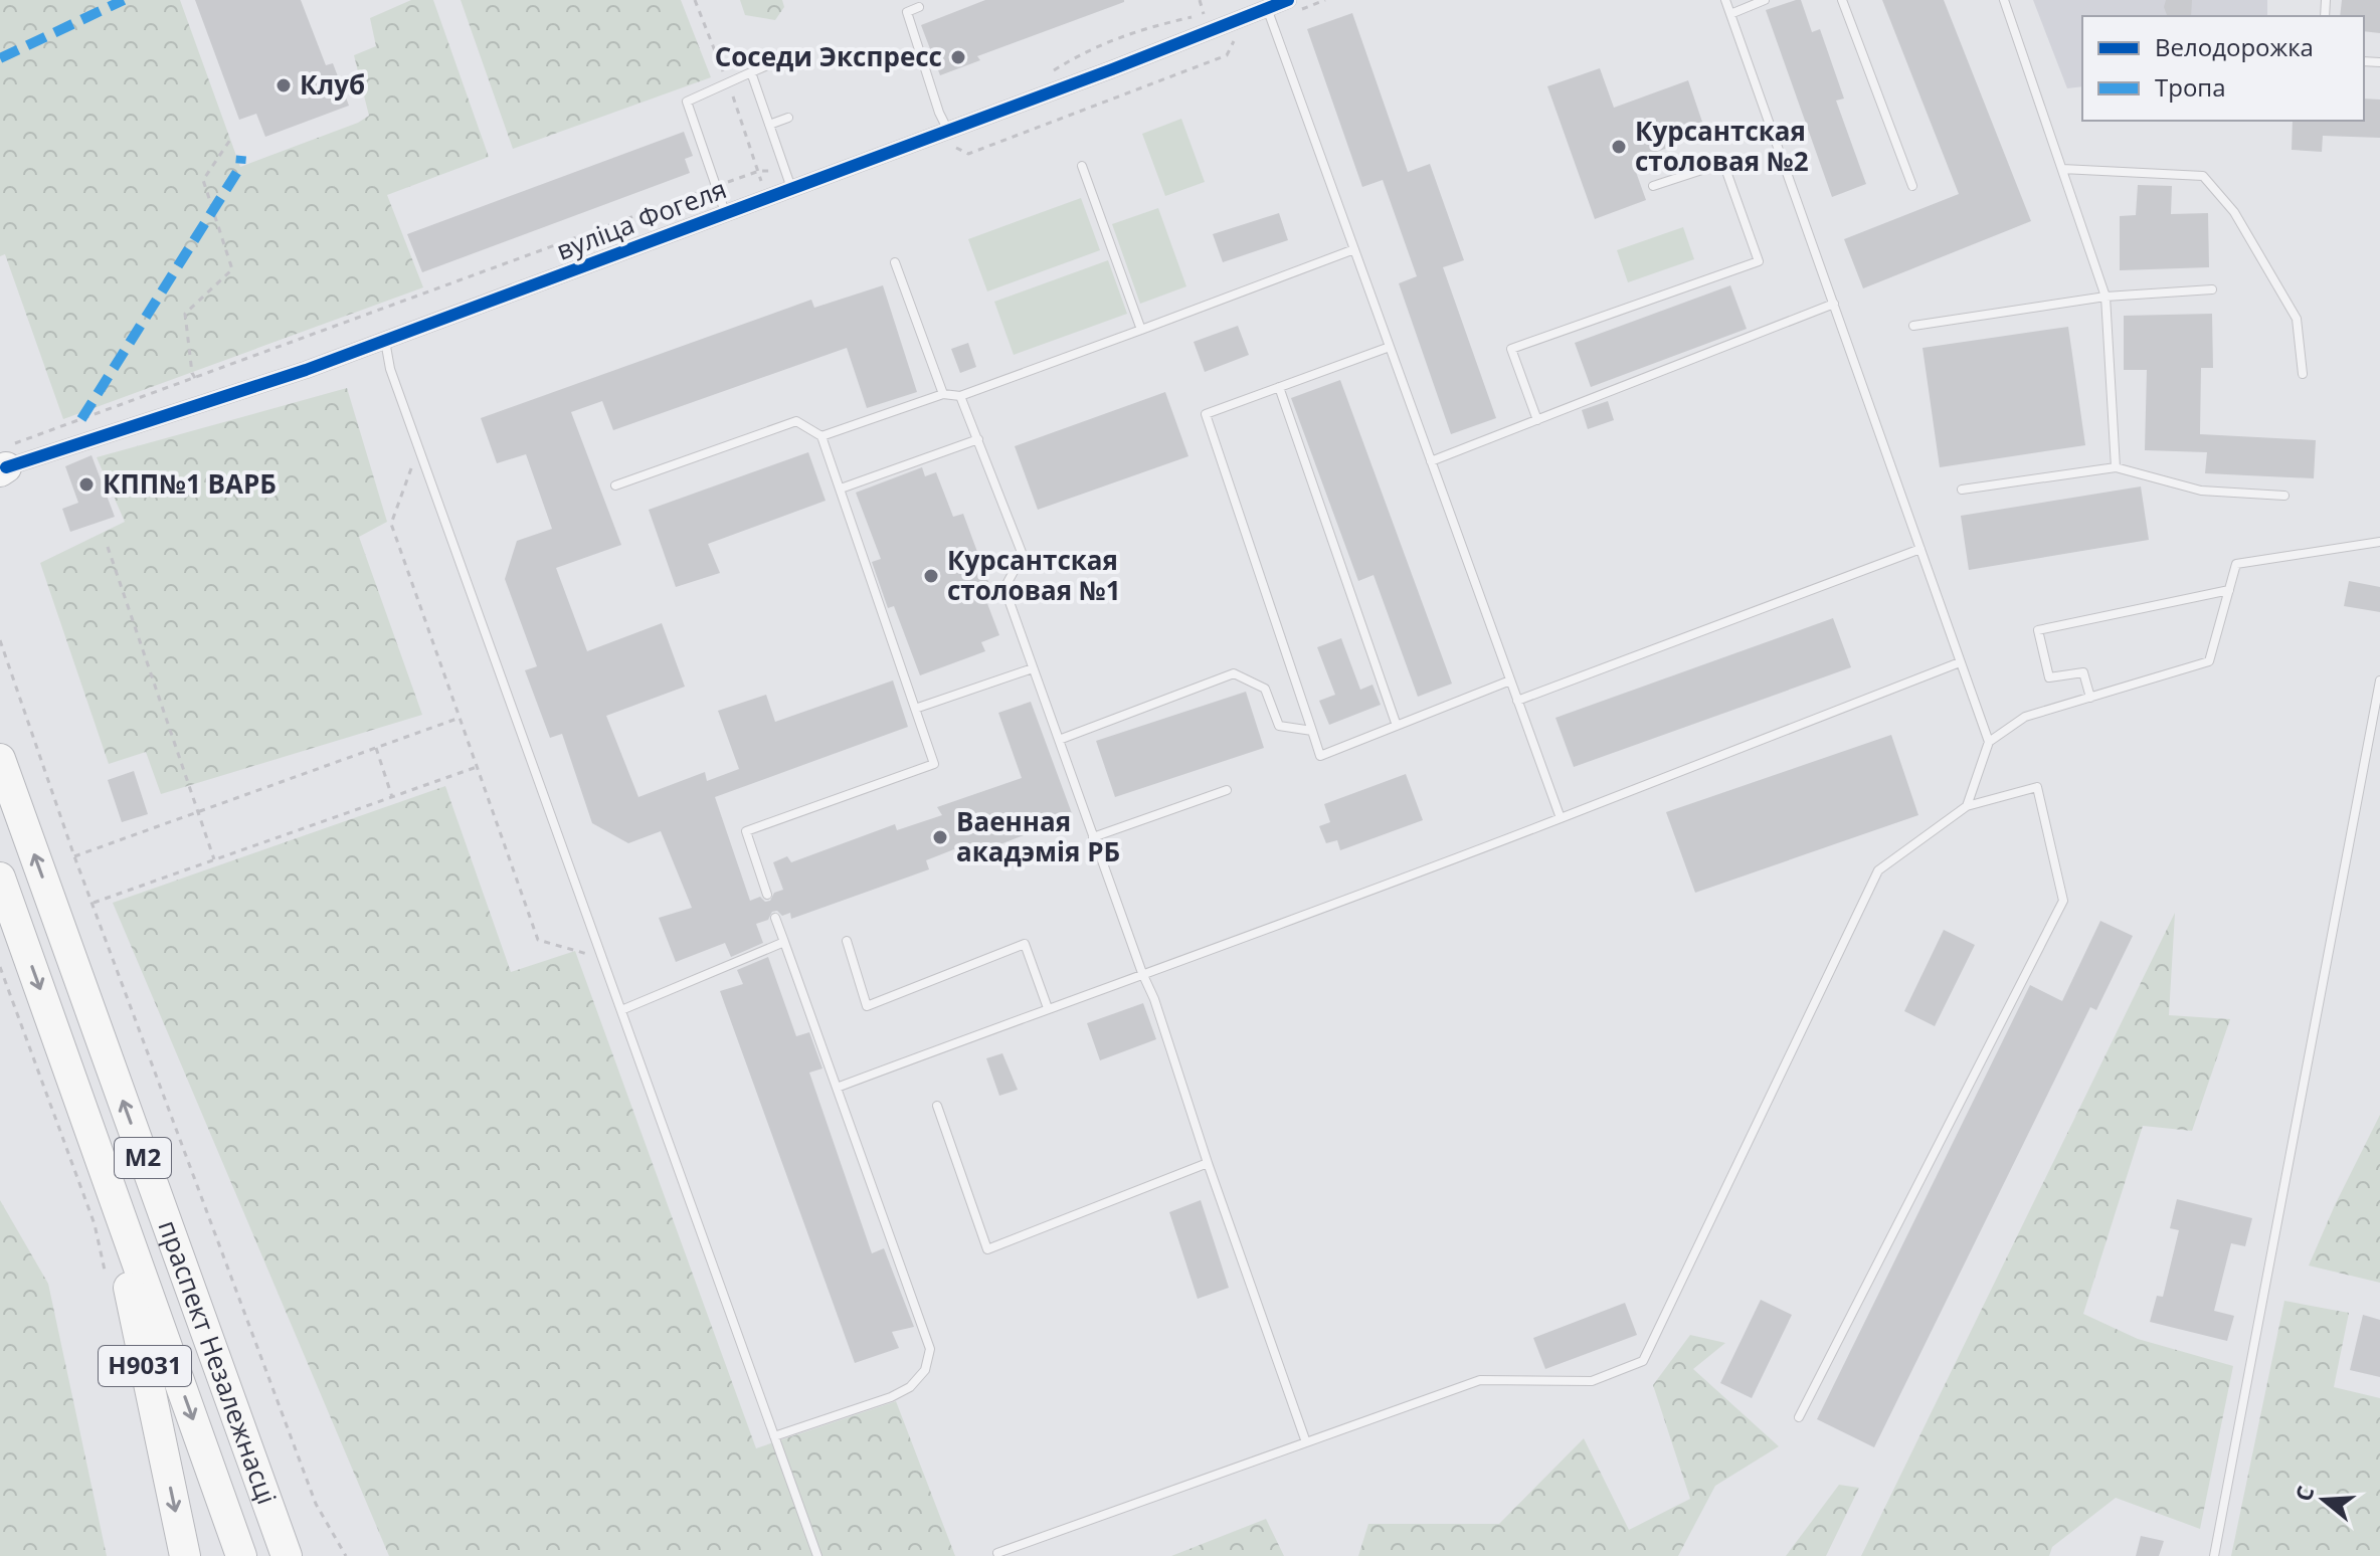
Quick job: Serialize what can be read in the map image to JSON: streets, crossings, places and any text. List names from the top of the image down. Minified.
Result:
{"streets":{"highway":["М2","праспект Незалежнасці","Н9031"],"street":["вуліца Фогеля"]},"crossings":[["праспект Незалежнасці","Н9031"]],"places":["Соседи Экспресс","Клуб","Курсантская столовая №2","КПП№1 ВАРБ","Курсантская столовая №1","Ваенная акадэмія РБ"],"legend":["Велодорожка","Тропа"],"north":"left"}
